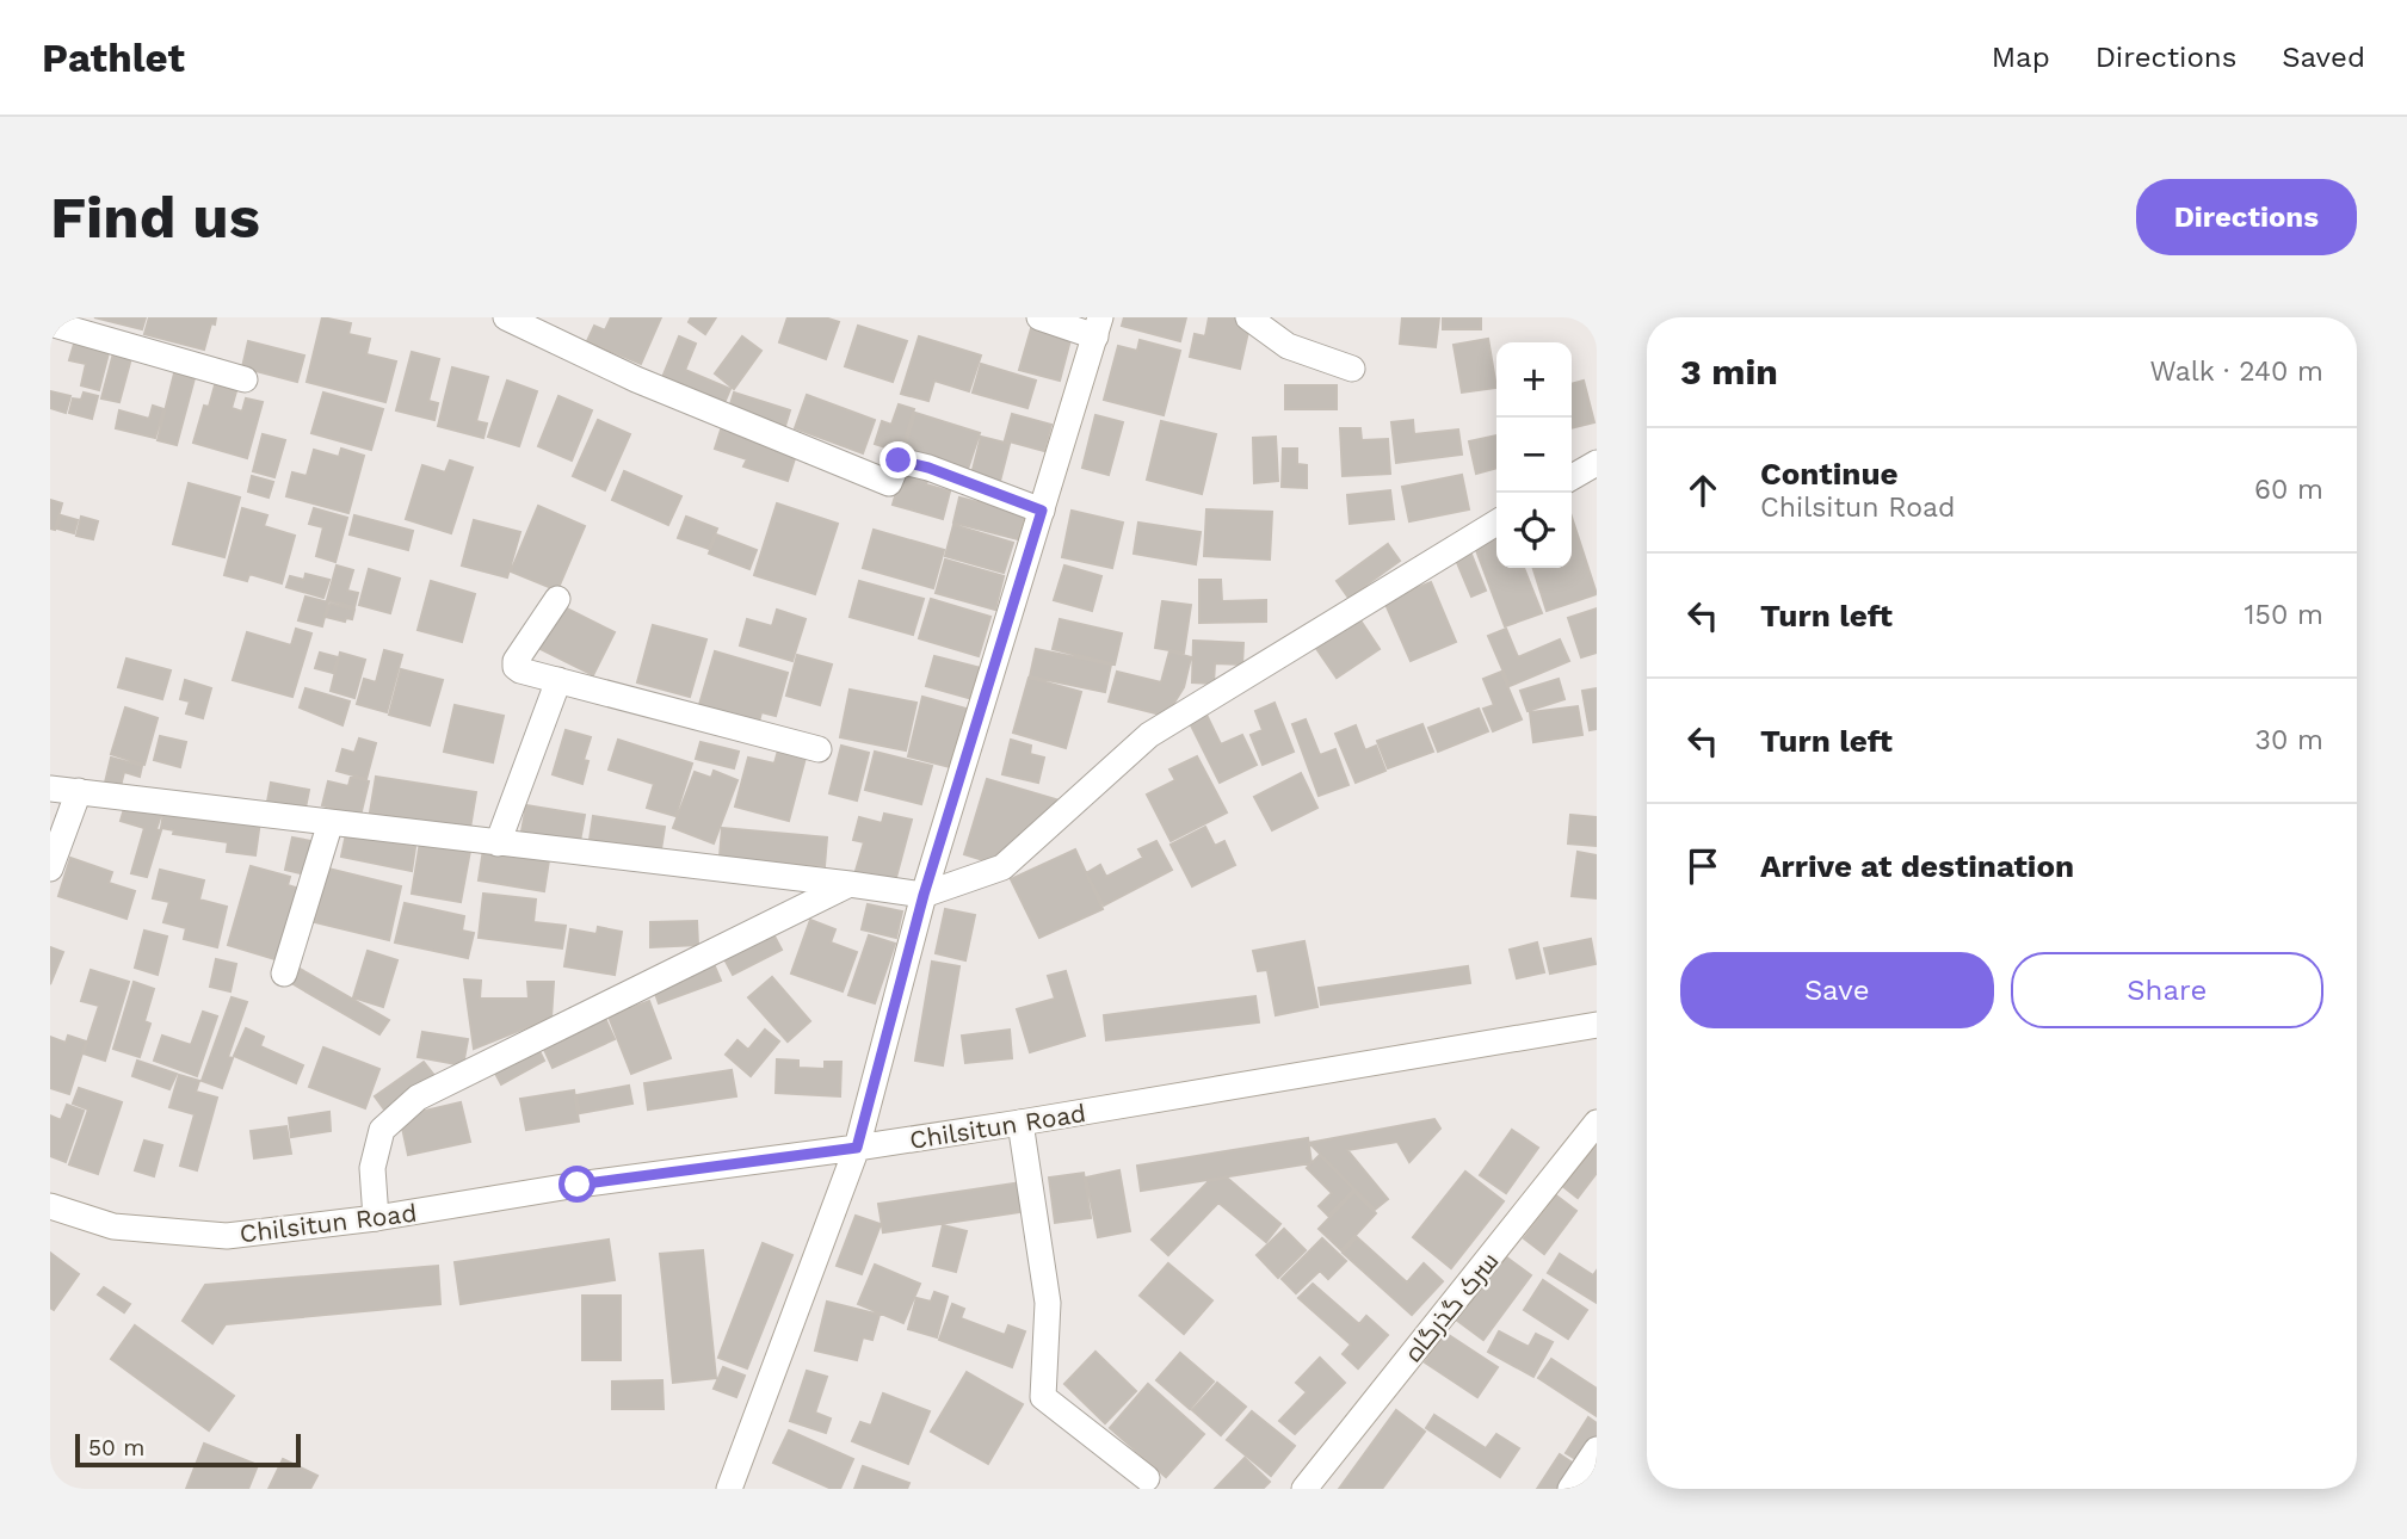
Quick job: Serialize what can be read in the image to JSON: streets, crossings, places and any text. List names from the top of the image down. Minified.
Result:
{"streets":{"street":["Chilsitun Road","سرک گذرگاه"]},"scale_bar":"50 m","page":{"header":"Pathlet","nav":["Map","Directions","Saved"],"buttons":["Directions",["Save","Share"]],"title":"Find us","heading":["3 min","Walk · 240 m"],"map_buttons":["+","−"],"list":[["Continue","Chilsitun Road","60 m"],["Turn left","150 m"],["Turn left","30 m"],"Arrive at destination"],"scale":"50 m"}}
